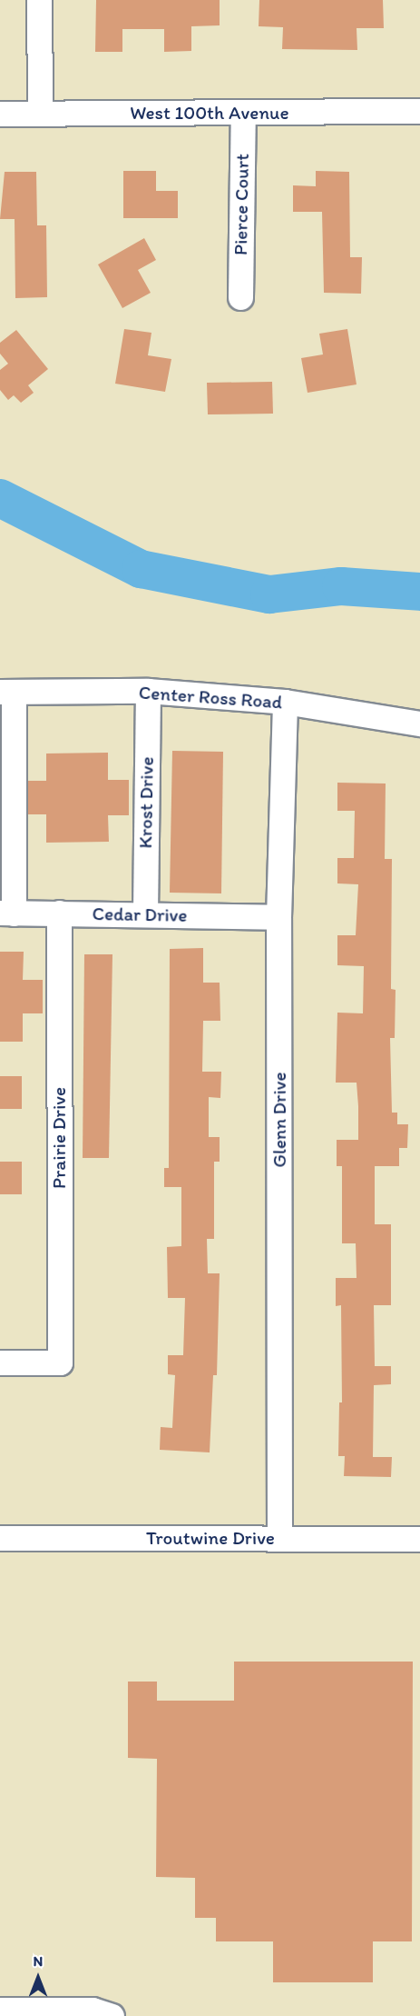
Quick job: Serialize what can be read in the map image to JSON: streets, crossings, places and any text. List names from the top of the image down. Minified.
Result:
{"streets":{"street":["West 100th Avenue","Pierce Court","Center Ross Road","Krost Drive","Cedar Drive","Glenn Drive","Prairie Drive","Troutwine Drive"]},"crossings":[["West 100th Avenue","Pierce Court"],["Center Ross Road","Krost Drive"],["Center Ross Road","Glenn Drive"],["Krost Drive","Cedar Drive"],["Cedar Drive","Glenn Drive"],["Cedar Drive","Prairie Drive"],["Glenn Drive","Troutwine Drive"]],"north":"top"}
